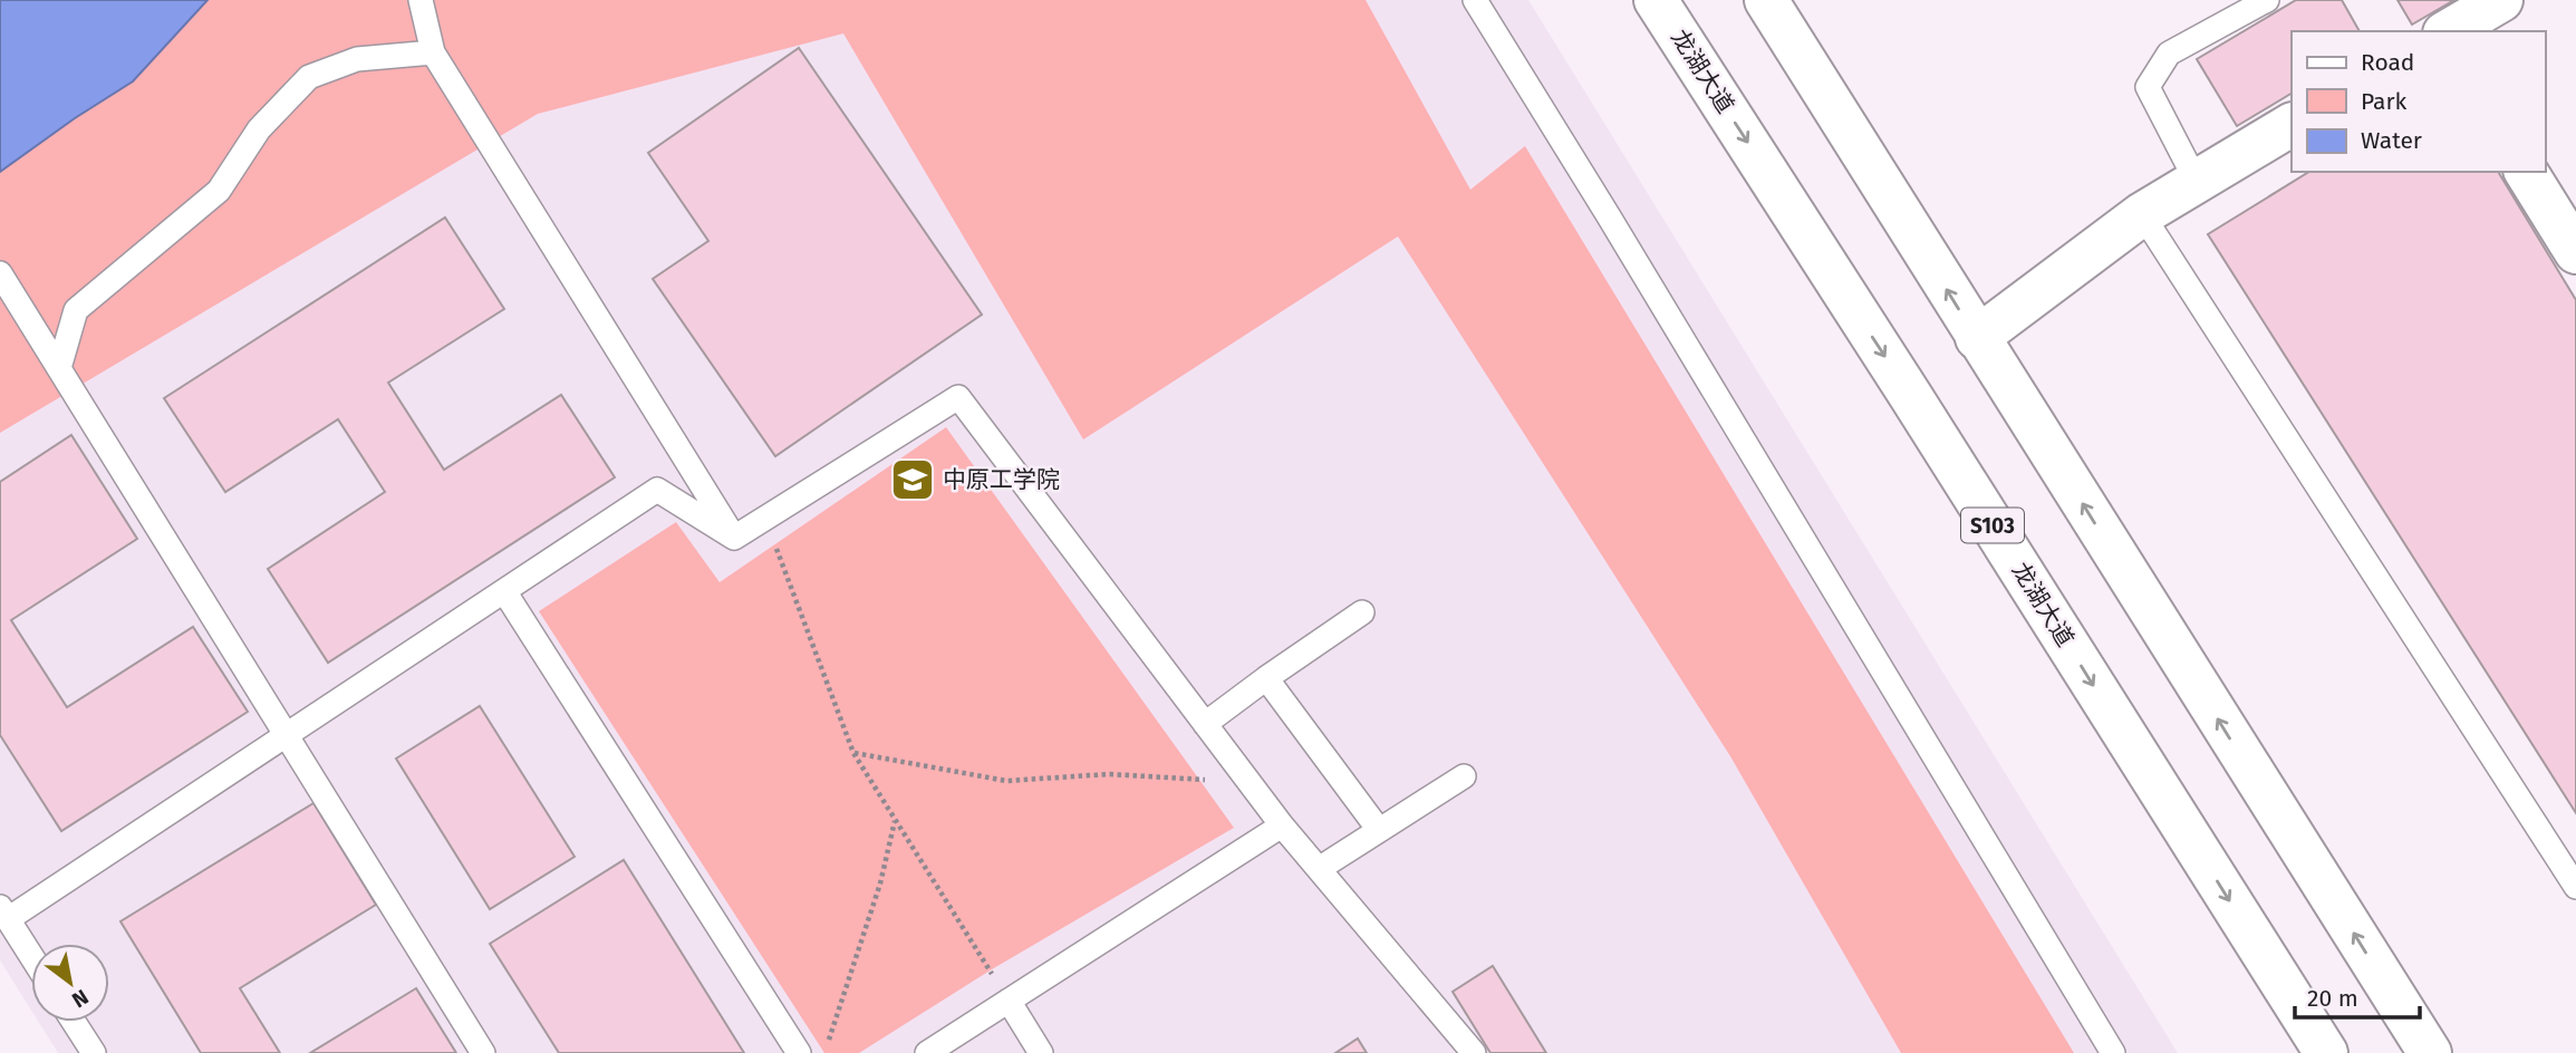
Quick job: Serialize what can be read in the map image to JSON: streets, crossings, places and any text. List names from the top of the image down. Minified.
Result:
{"streets":{"main road":["龙湖大道","S103"]},"places":{"school or university":["中原工学院"]},"legend":["Road","Park","Water"],"scale_bar":"20 m","north":"bottom right"}
